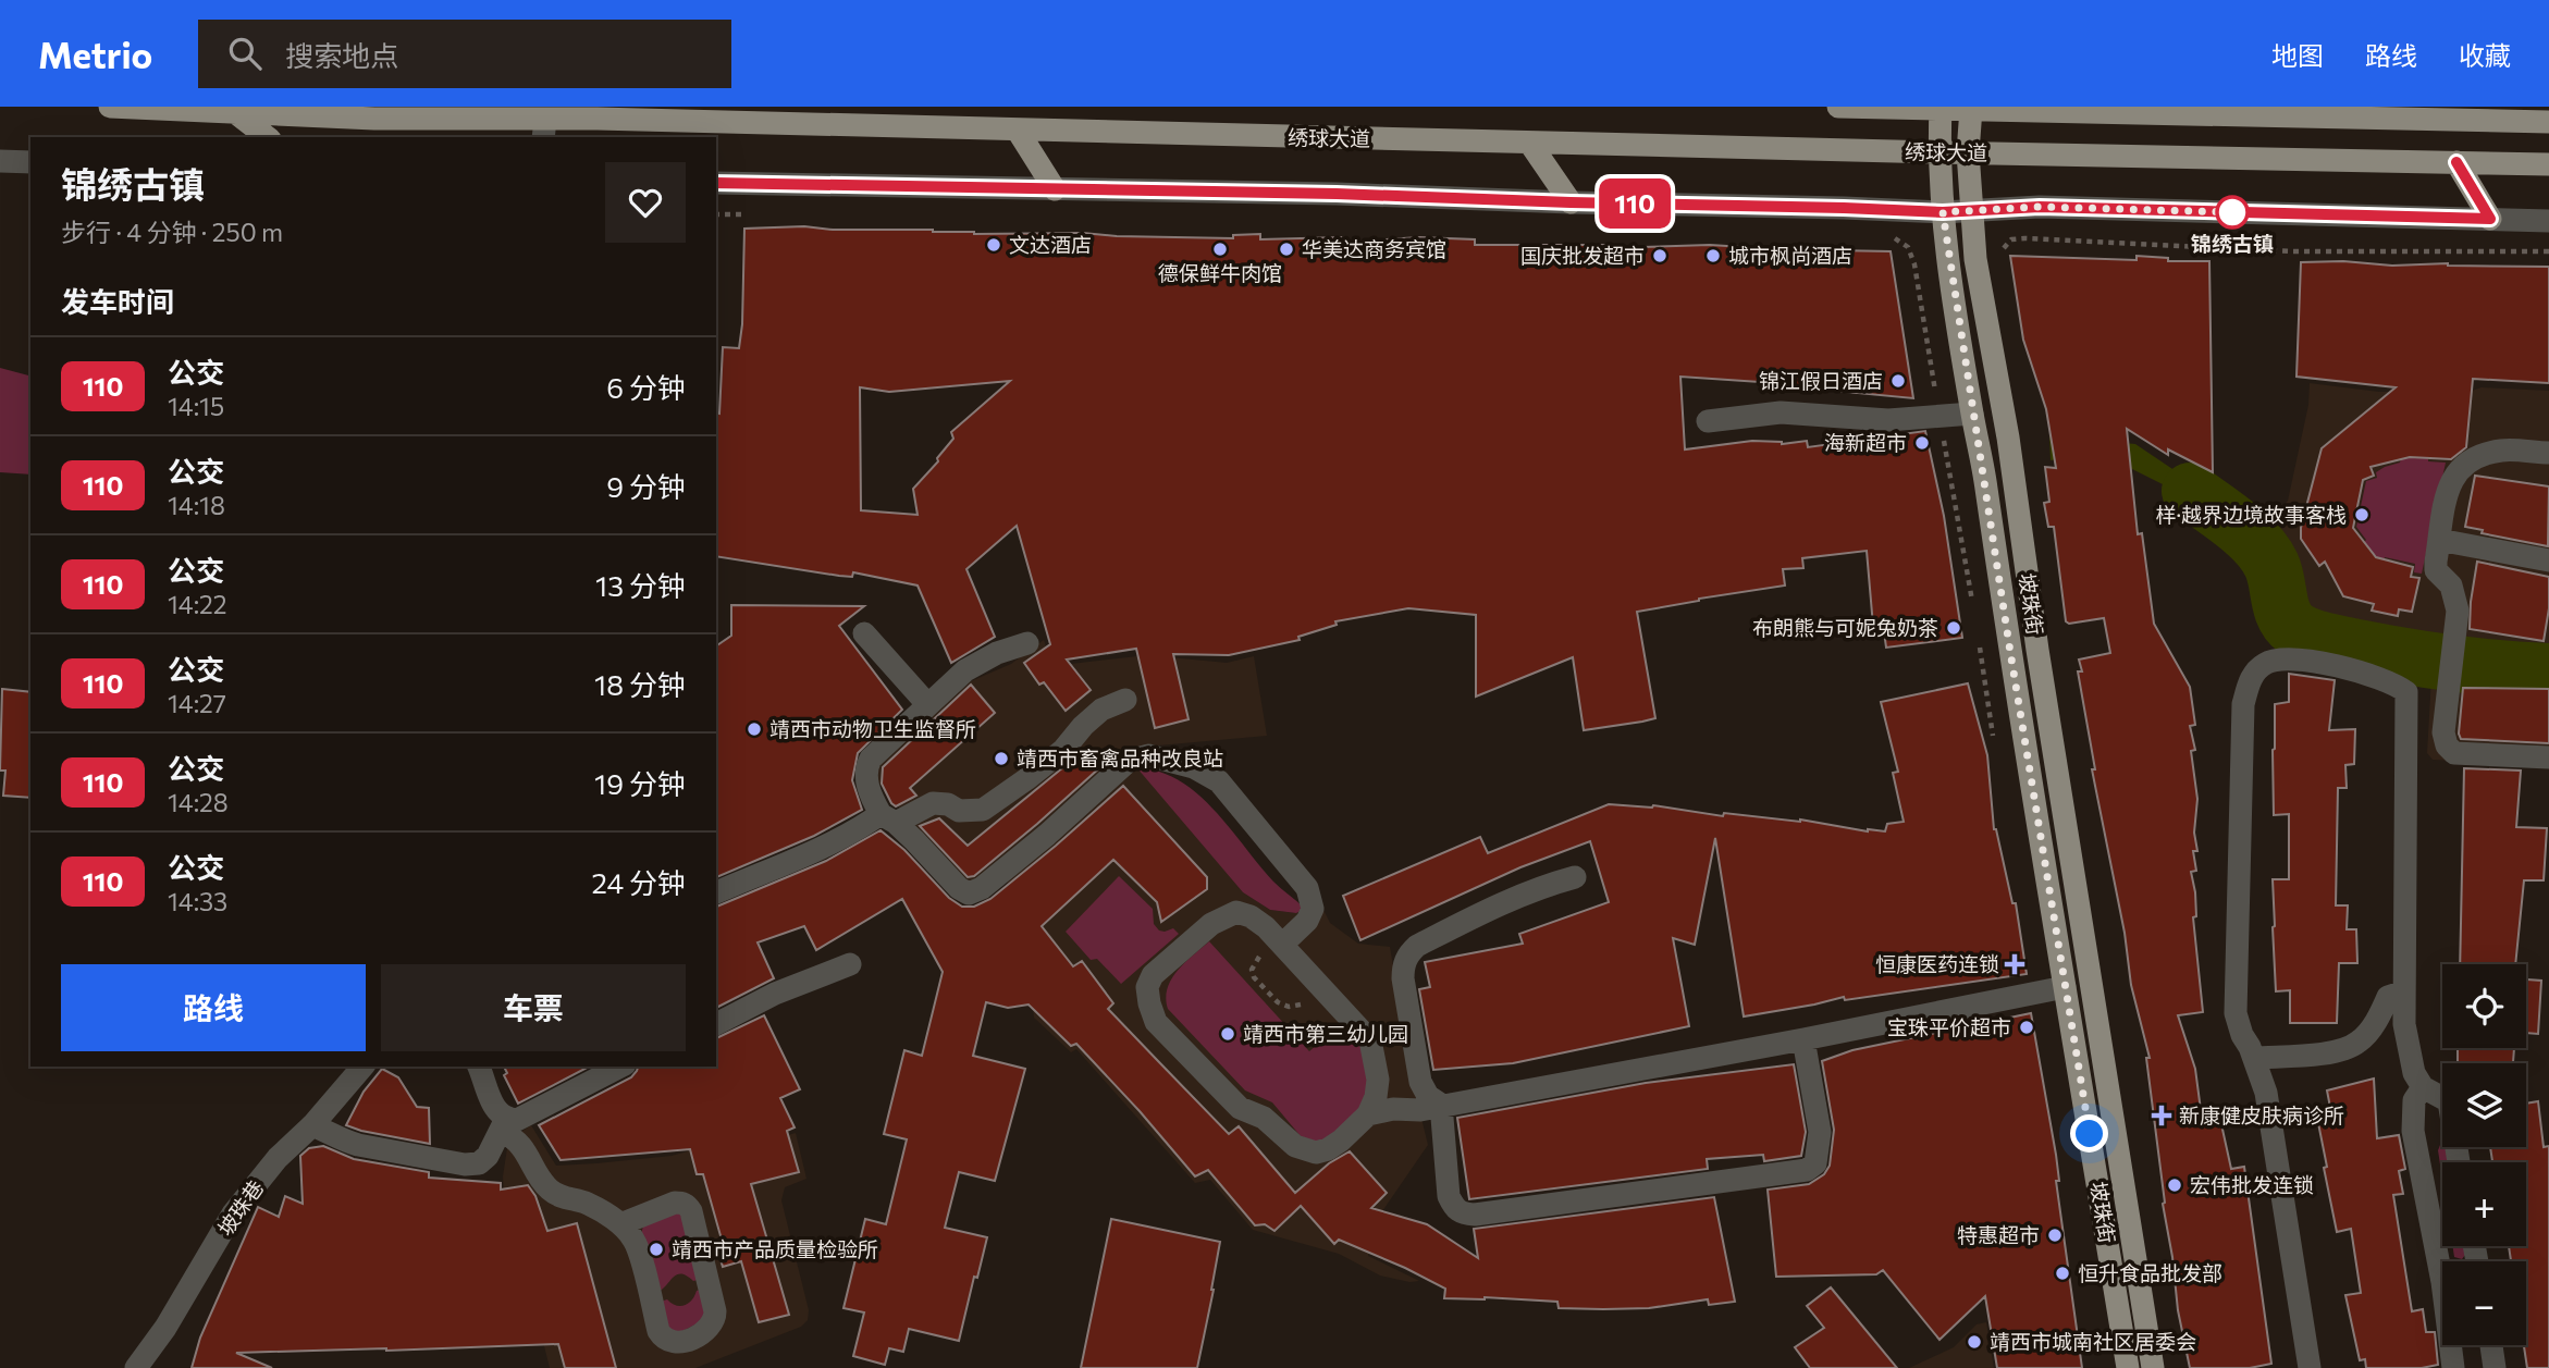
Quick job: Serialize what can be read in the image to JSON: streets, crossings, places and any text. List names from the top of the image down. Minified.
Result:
{"streets":{"main road":["绣球大道","坡珠街"],"street":["坡珠巷"]},"crossings":[["绣球大道","坡珠街"]],"places":{"other":["锦绣古镇","文达酒店","德保鲜牛肉馆","华美达商务宾馆","国庆批发超市","城市枫尚酒店","锦江假日酒店","海新超市","样·越界边境故事客栈","布朗熊与可妮兔奶茶","靖西市动物卫生监督所","靖西市畜禽品种改良站","宝珠平价超市","靖西市第三幼儿园","宏伟批发连锁","特惠超市","靖西市产品质量检验所","恒升食品批发部","靖西市城南社区居委会"],"health":["恒康医药连锁","新康健皮肤病诊所"]},"lines":["bus line 110"],"page":{"header":"Metrio","search":"搜索地点","nav":["地图","路线","收藏"],"on_map":"110","heading":[["锦绣古镇","步行 · 4 分钟 · 250 m"],"发车时间"],"list":[{"mark":"110","name":"公交","note":"14:15","value":"6 分钟"},{"mark":"110","name":"公交","note":"14:18","value":"9 分钟"},{"mark":"110","name":"公交","note":"14:22","value":"13 分钟"},{"mark":"110","name":"公交","note":"14:27","value":"18 分钟"},{"mark":"110","name":"公交","note":"14:28","value":"19 分钟"},{"mark":"110","name":"公交","note":"14:33","value":"24 分钟"}],"buttons":["路线","车票"],"map_buttons":["+","−"]}}
